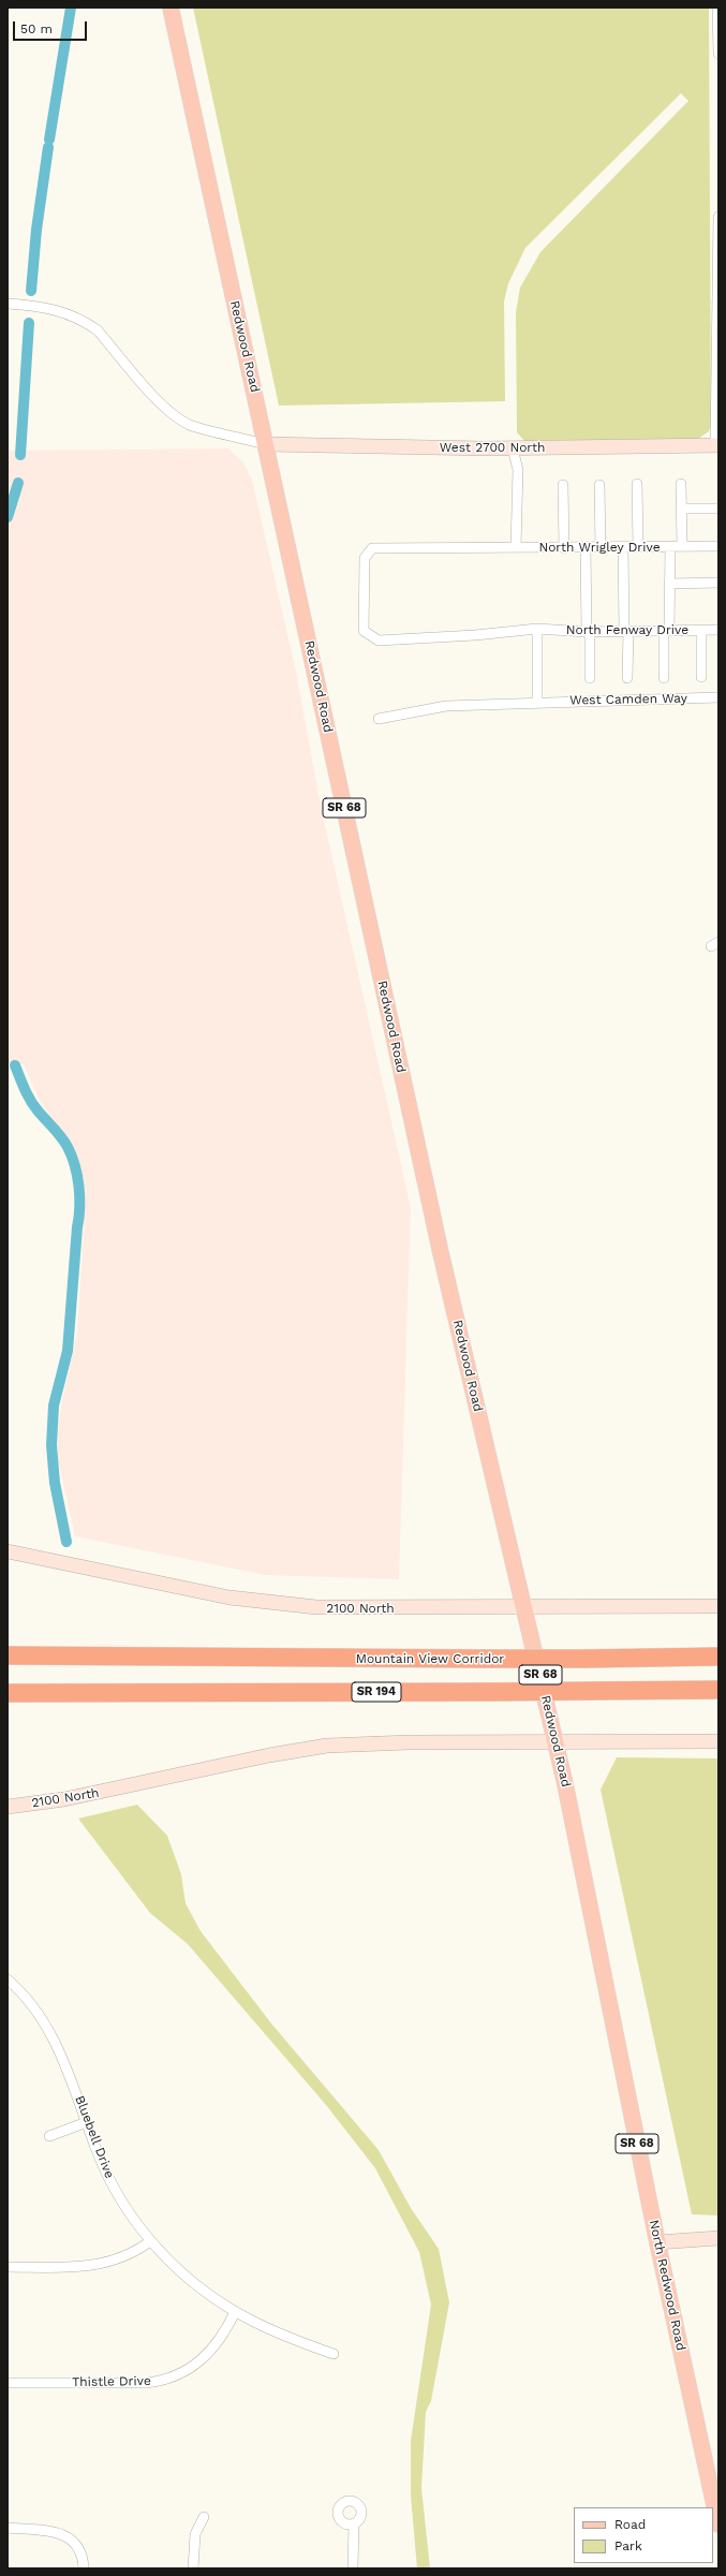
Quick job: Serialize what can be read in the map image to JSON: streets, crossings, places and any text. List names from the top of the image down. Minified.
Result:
{"streets":{"highway":["Mountain View Corridor","SR 194"],"main road":["Redwood Road","West 2700 North","SR 68","2100 North","North Redwood Road"],"street":["North Wrigley Drive","North Fenway Drive","West Camden Way","Bluebell Drive","Thistle Drive"]},"crossings":[["Redwood Road","West 2700 North"],["Redwood Road","2100 North"],["Redwood Road","North Redwood Road"],["North Wrigley Drive","North Fenway Drive"],["Bluebell Drive","Thistle Drive"]],"legend":["Road","Park"],"scale_bar":"50 m"}
